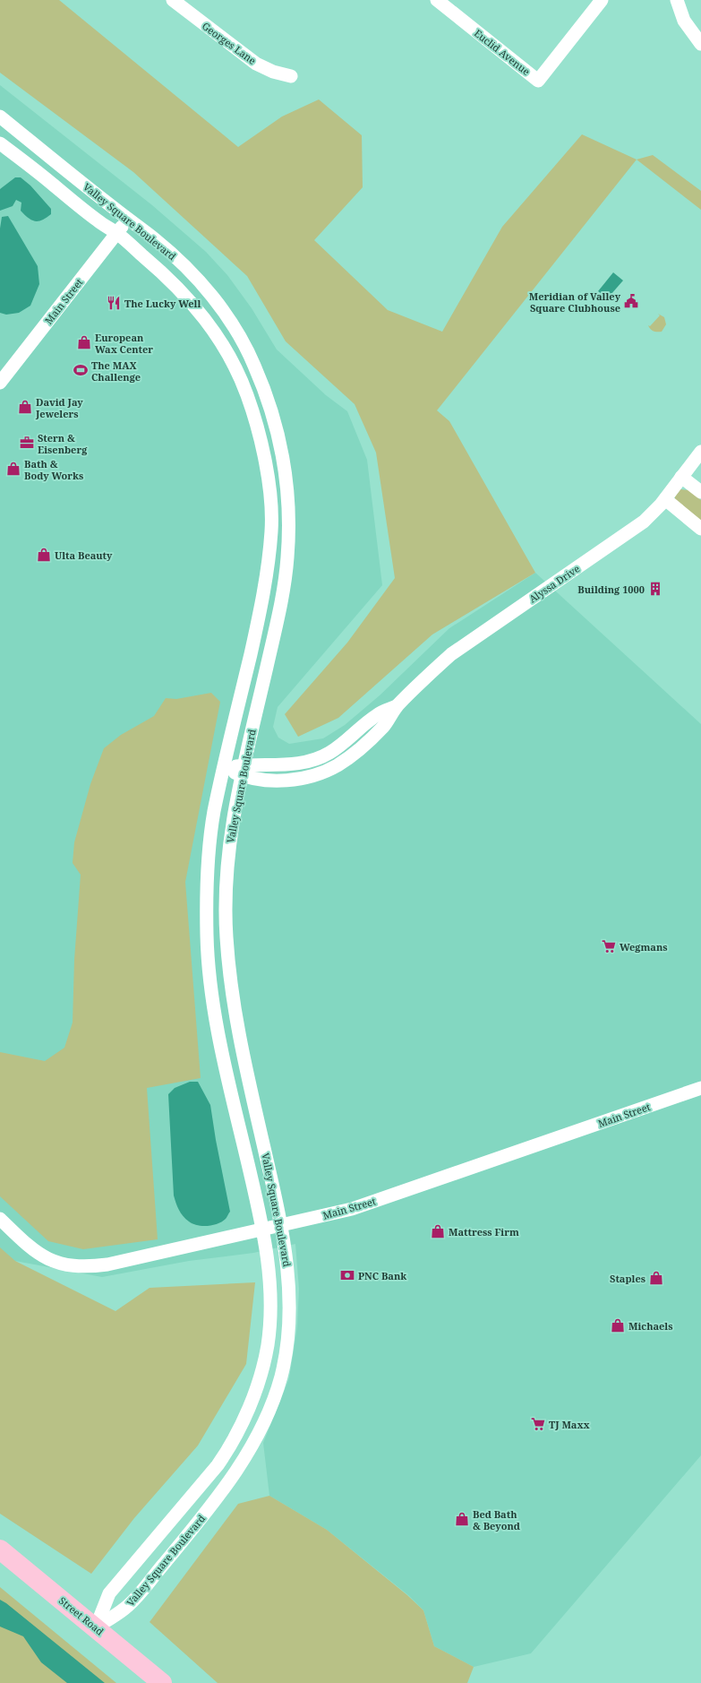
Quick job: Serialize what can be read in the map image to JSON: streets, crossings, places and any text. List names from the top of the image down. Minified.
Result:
{"streets":{"main road":["Street Road"],"street":["Georges Lane","Euclid Avenue","Valley Square Boulevard","Main Street","Alyssa Drive"]},"crossings":[["Valley Square Boulevard","Main Street"],["Valley Square Boulevard","Alyssa Drive"],["Valley Square Boulevard","Street Road"]],"places":{"public building":["Meridian of Valley Square Clubhouse"],"restaurant":["The Lucky Well"],"shop":["European Wax Center","David Jay Jewelers","Bath & Body Works","Ulta Beauty","Mattress Firm","Staples","Michaels","Bed Bath & Beyond"],"sports":["The MAX Challenge"],"office":["Stern & Eisenberg"],"building":["Building 1000"],"supermarket":["Wegmans","TJ Maxx"],"bank":["PNC Bank"]}}
